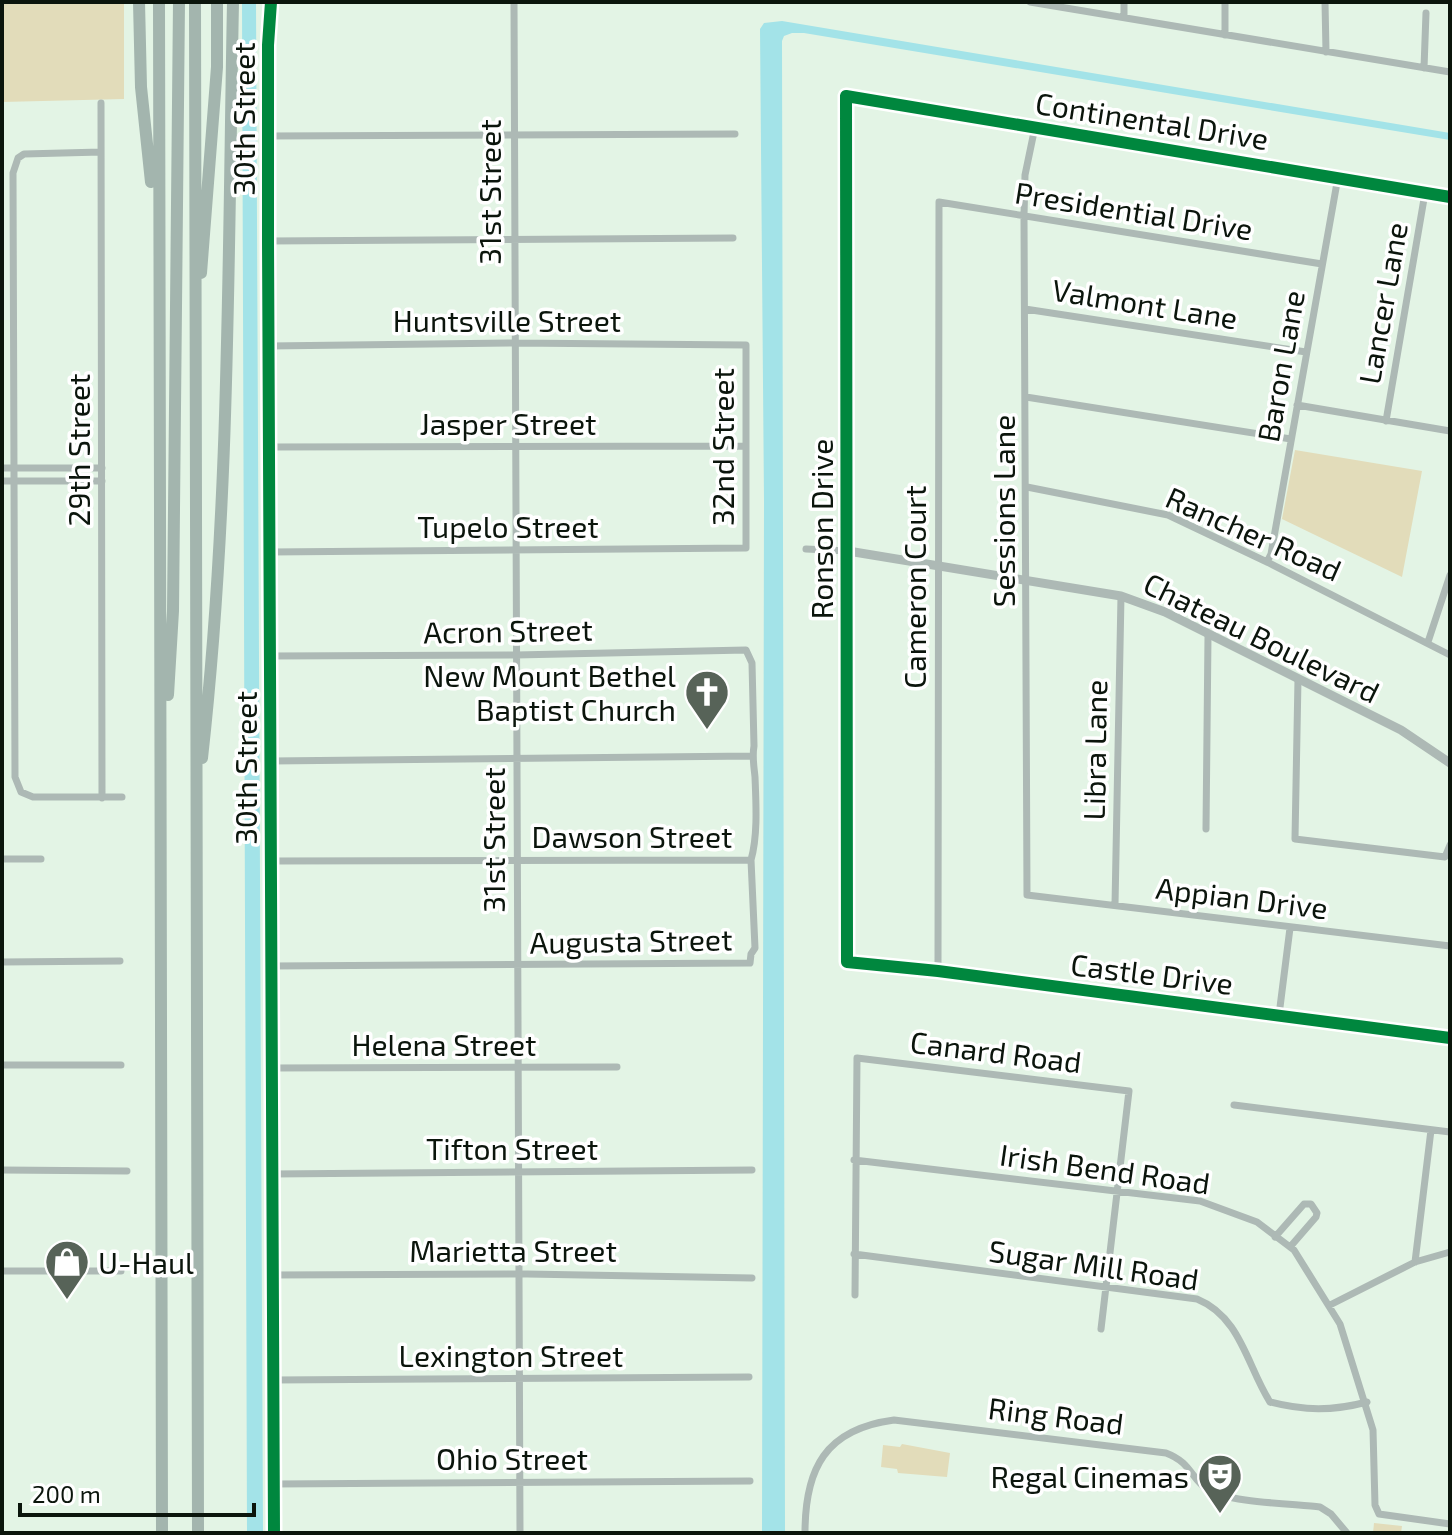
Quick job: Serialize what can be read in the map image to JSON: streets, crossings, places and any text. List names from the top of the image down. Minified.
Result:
{"streets":{"street":["30th Street","Continental Drive","31st Street","Presidential Drive","Valmont Lane","Lancer Lane","Huntsville Street","Baron Lane","Jasper Street","32nd Street","29th Street","Sessions Lane","Tupelo Street","Ronson Drive","Rancher Road","Cameron Court","Acron Street","Chateau Boulevard","Libra Lane","Dawson Street","Appian Drive","Augusta Street","Castle Drive","Helena Street","Canard Road","Tifton Street","Irish Bend Road","Marietta Street","Sugar Mill Road","Lexington Street","Ring Road","Ohio Street"]},"crossings":[["30th Street","Huntsville Street"],["30th Street","Jasper Street"],["30th Street","Tupelo Street"],["30th Street","Acron Street"],["30th Street","Dawson Street"],["30th Street","Augusta Street"],["30th Street","Helena Street"],["30th Street","Tifton Street"],["30th Street","Marietta Street"],["30th Street","Lexington Street"],["30th Street","Ohio Street"],["Continental Drive","Lancer Lane"],["Continental Drive","Baron Lane"],["Continental Drive","Sessions Lane"],["Continental Drive","Ronson Drive"],["31st Street","Huntsville Street"],["31st Street","Jasper Street"],["31st Street","Tupelo Street"],["31st Street","Acron Street"],["31st Street","Dawson Street"],["31st Street","Augusta Street"],["31st Street","Helena Street"],["31st Street","Tifton Street"],["31st Street","Marietta Street"],["31st Street","Lexington Street"],["31st Street","Ohio Street"],["Presidential Drive","Baron Lane"],["Presidential Drive","Sessions Lane"],["Presidential Drive","Cameron Court"],["Valmont Lane","Baron Lane"],["Valmont Lane","Sessions Lane"],["Huntsville Street","32nd Street"],["Baron Lane","Rancher Road"],["Jasper Street","32nd Street"],["32nd Street","Tupelo Street"],["Sessions Lane","Rancher Road"],["Sessions Lane","Chateau Boulevard"],["Sessions Lane","Appian Drive"],["Ronson Drive","Chateau Boulevard"],["Ronson Drive","Castle Drive"],["Cameron Court","Chateau Boulevard"],["Cameron Court","Castle Drive"],["Chateau Boulevard","Libra Lane"],["Libra Lane","Appian Drive"],["Dawson Street","Augusta Street"],["Canard Road","Irish Bend Road"],["Irish Bend Road","Sugar Mill Road"]],"places":{"church":["New Mount Bethel Baptist Church"],"shop":["U-Haul"],"theatre":["Regal Cinemas"]},"scale_bar":"200 m"}
